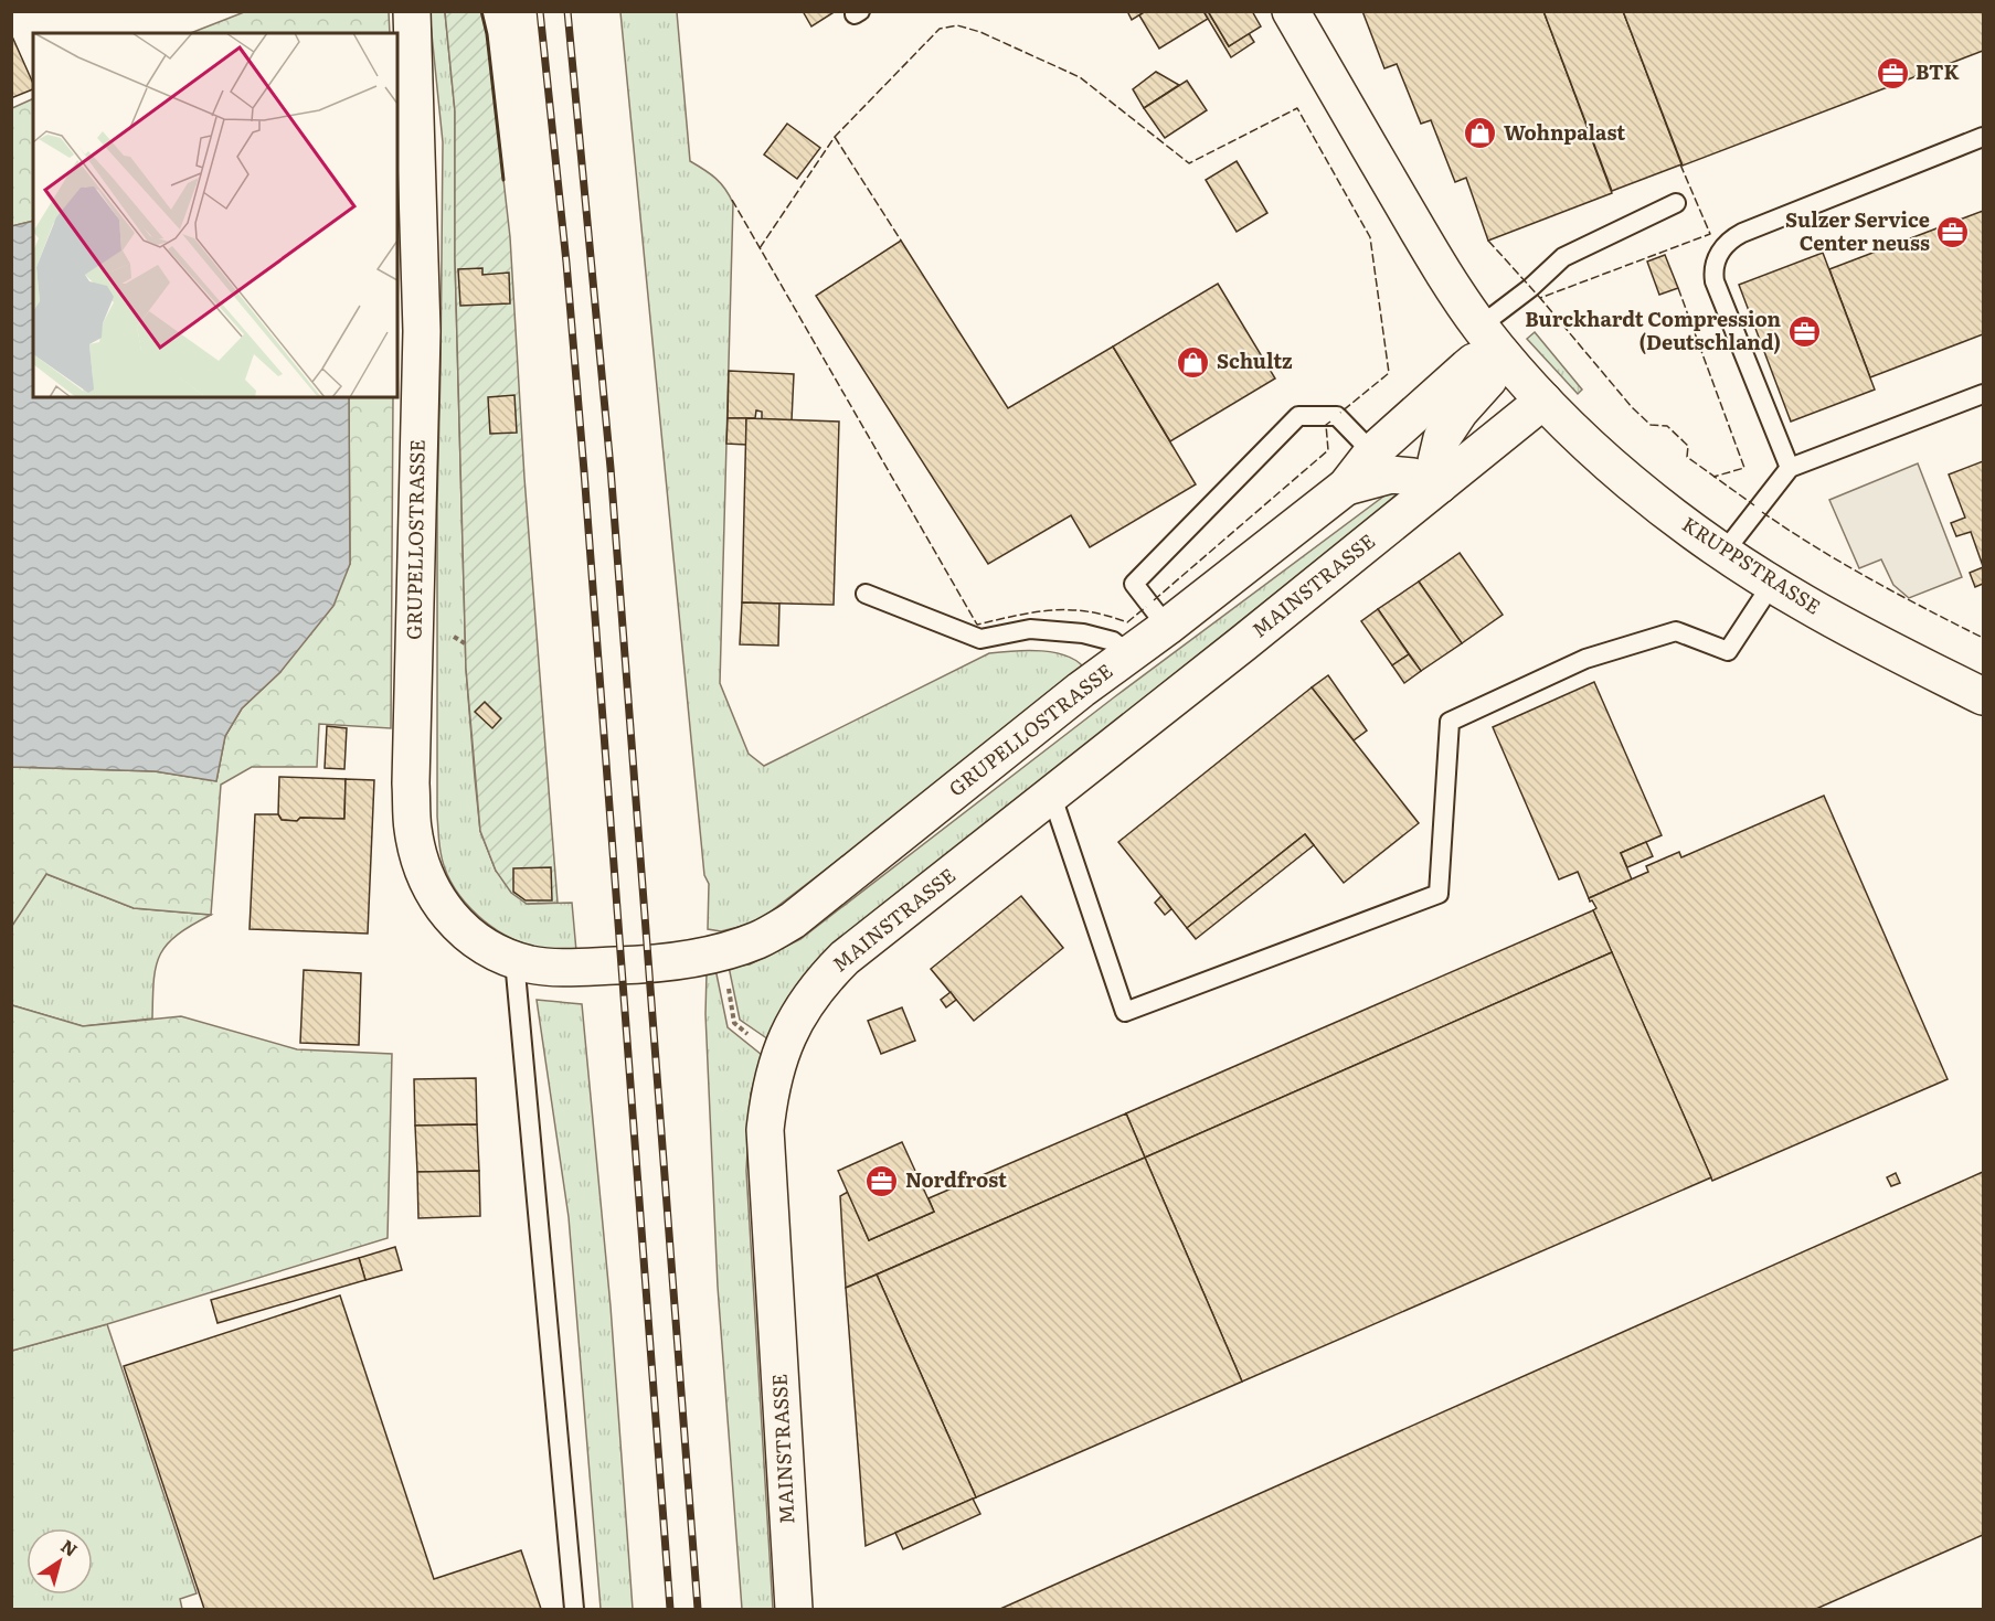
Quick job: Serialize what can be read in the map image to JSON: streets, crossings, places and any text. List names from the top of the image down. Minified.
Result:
{"streets":{"street":["GRUPELLOSTRASSE","KRUPPSTRASSE","MAINSTRASSE"]},"crossings":[["GRUPELLOSTRASSE","MAINSTRASSE"],["KRUPPSTRASSE","MAINSTRASSE"]],"places":{"office":["BTK","Sulzer Service Center neuss","Burckhardt Compression (Deutschland)","Nordfrost"],"shop":["Wohnpalast","Schultz"]},"north":"top right"}
